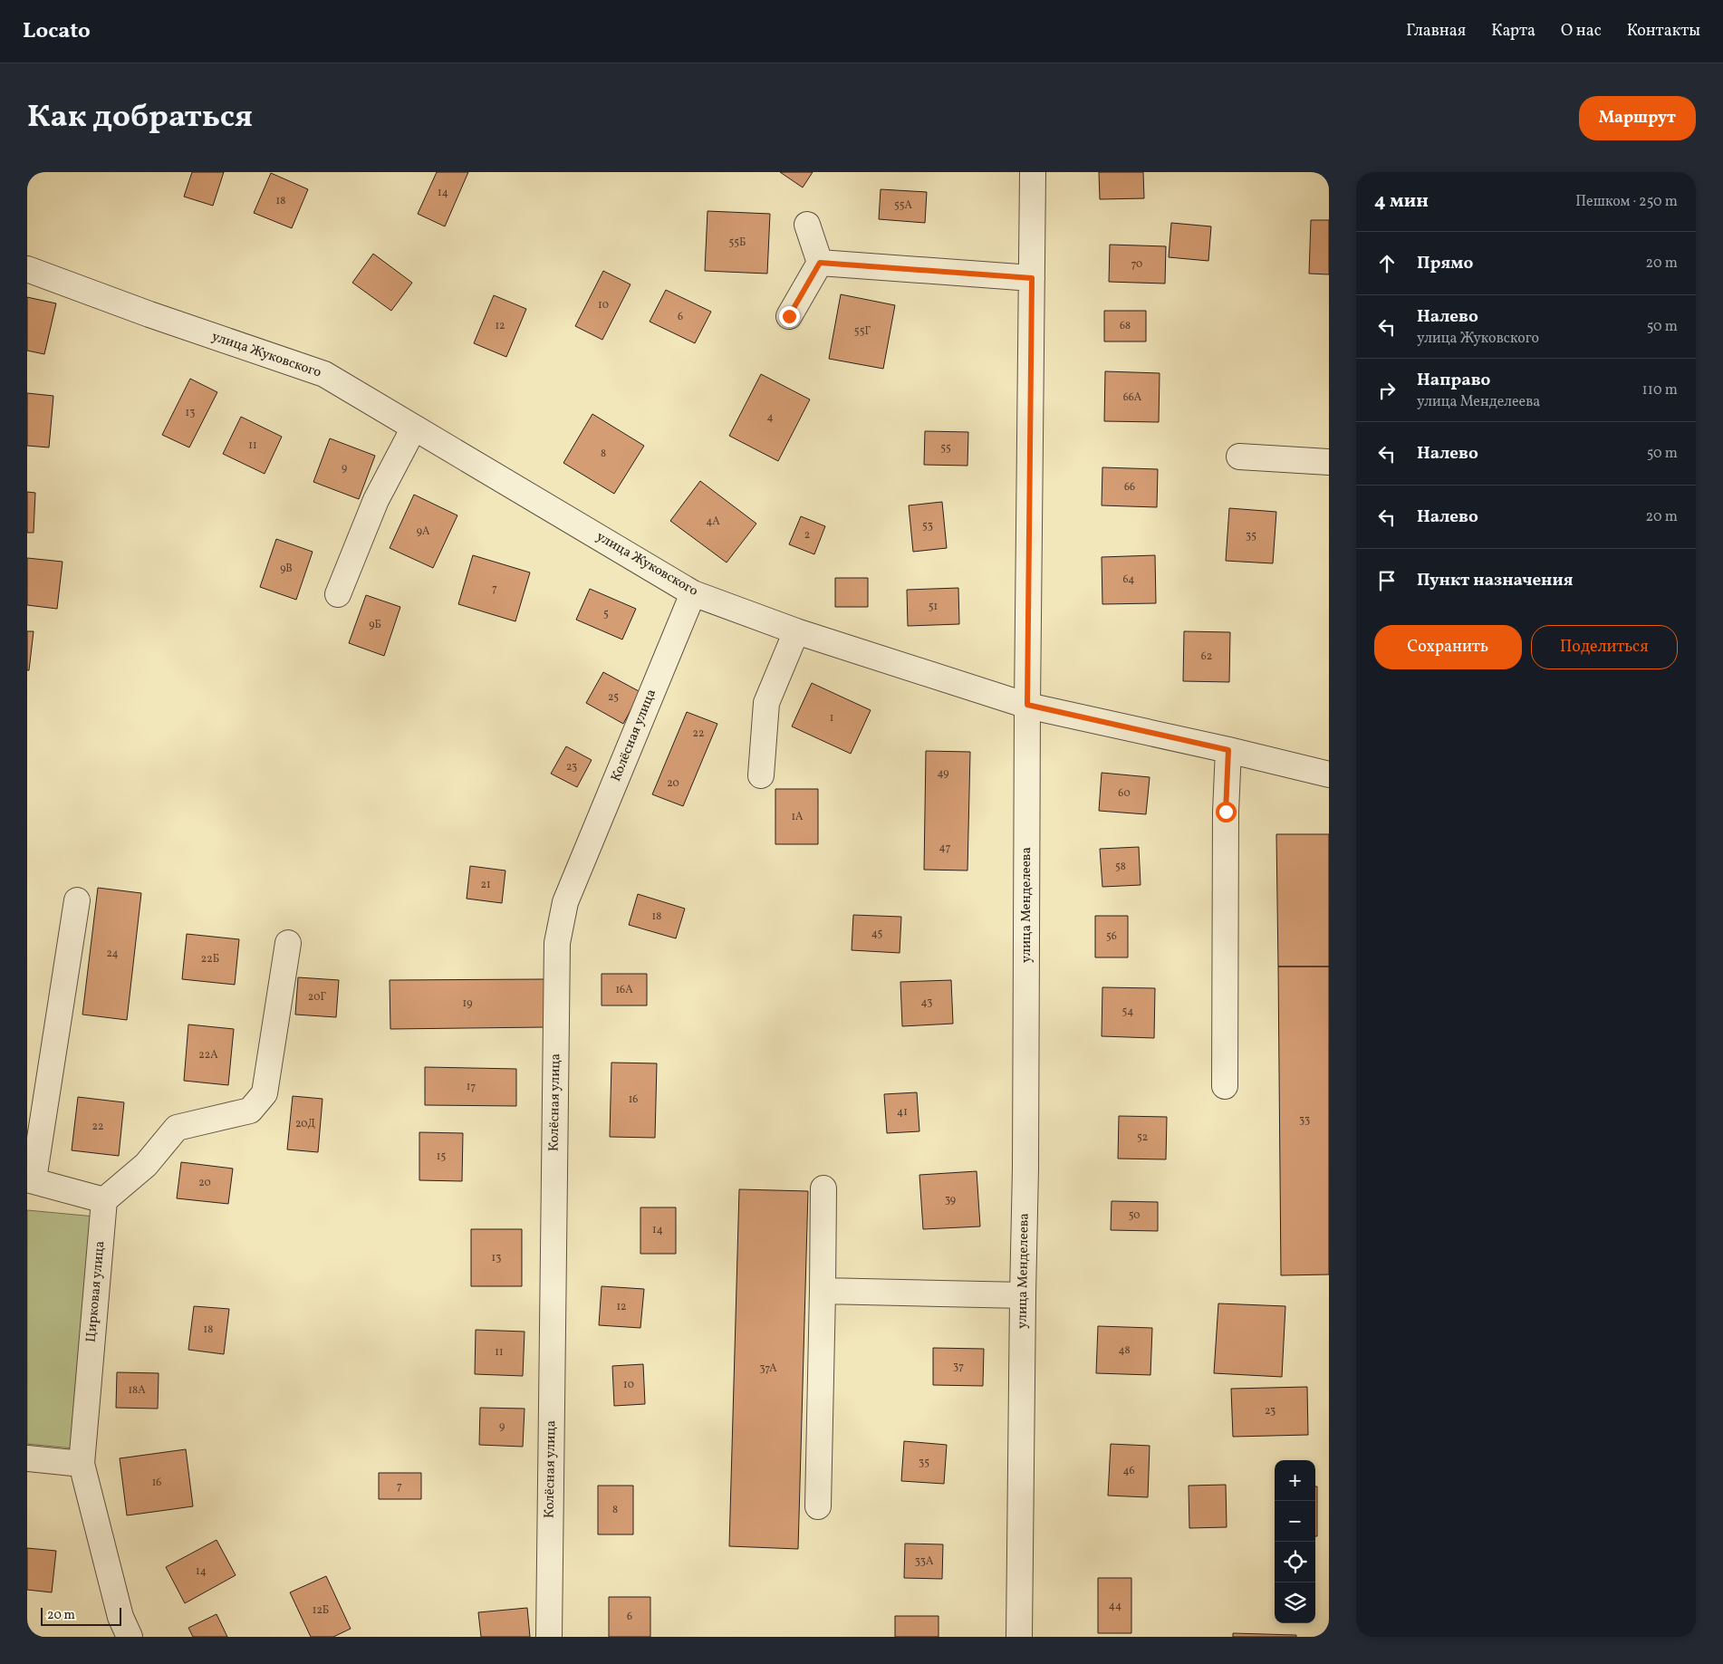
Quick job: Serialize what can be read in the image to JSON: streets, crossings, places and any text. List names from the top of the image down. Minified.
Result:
{"streets":{"street":["улица Жуковского","Колёсная улица","улица Менделеева","Цирковая улица"]},"crossings":[["улица Жуковского","Колёсная улица"],["улица Жуковского","улица Менделеева"]],"house_numbers":["14","18","55А","55Б","70","10","6","12","68","55Г","66А","13","4","11","55","8","9","66","4А","53","9А","2","35","9В","64","7","51","5","9Б","62","25","1","22","23","49","20","60","1А","47","58","21","18","45","56","24","22Б","16А","20Г","43","19","54","22А","17","16","41","33","20Д","22","52","15","20","39","50","14","13","12","18","48","11","37","37А","10","18А","23","9","35","46","16","7","8","33А","14","44","12Б","6"],"scale_bar":"20 m","page":{"header":"Locato","nav":["Главная","Карта","О нас","Контакты"],"title":"Как добраться","buttons":["Маршрут",["Сохранить","Поделиться"]],"heading":["4 мин","Пешком · 250 m"],"list":[["Прямо","20 m"],["Налево","улица Жуковского","50 m"],["Направо","улица Менделеева","110 m"],["Налево","50 m"],["Налево","20 m"],"Пункт назначения"],"map_buttons":["+","−"],"scale":"20 m"}}
